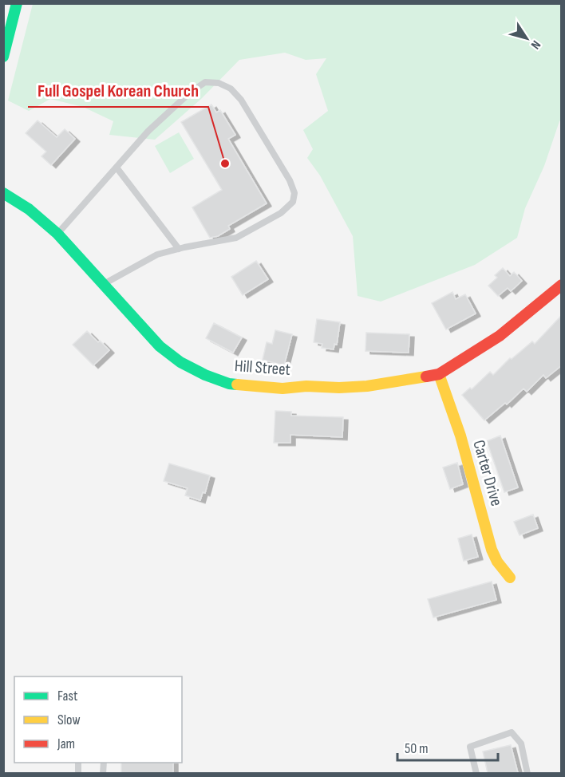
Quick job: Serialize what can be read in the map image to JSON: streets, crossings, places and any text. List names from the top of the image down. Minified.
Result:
{"streets":{"street":["Hill Street","Carter Drive"]},"crossings":[["Hill Street","Carter Drive"]],"places":["Full Gospel Korean Church"],"legend":["Fast","Slow","Jam"],"scale_bar":"50 m","north":"bottom right"}
